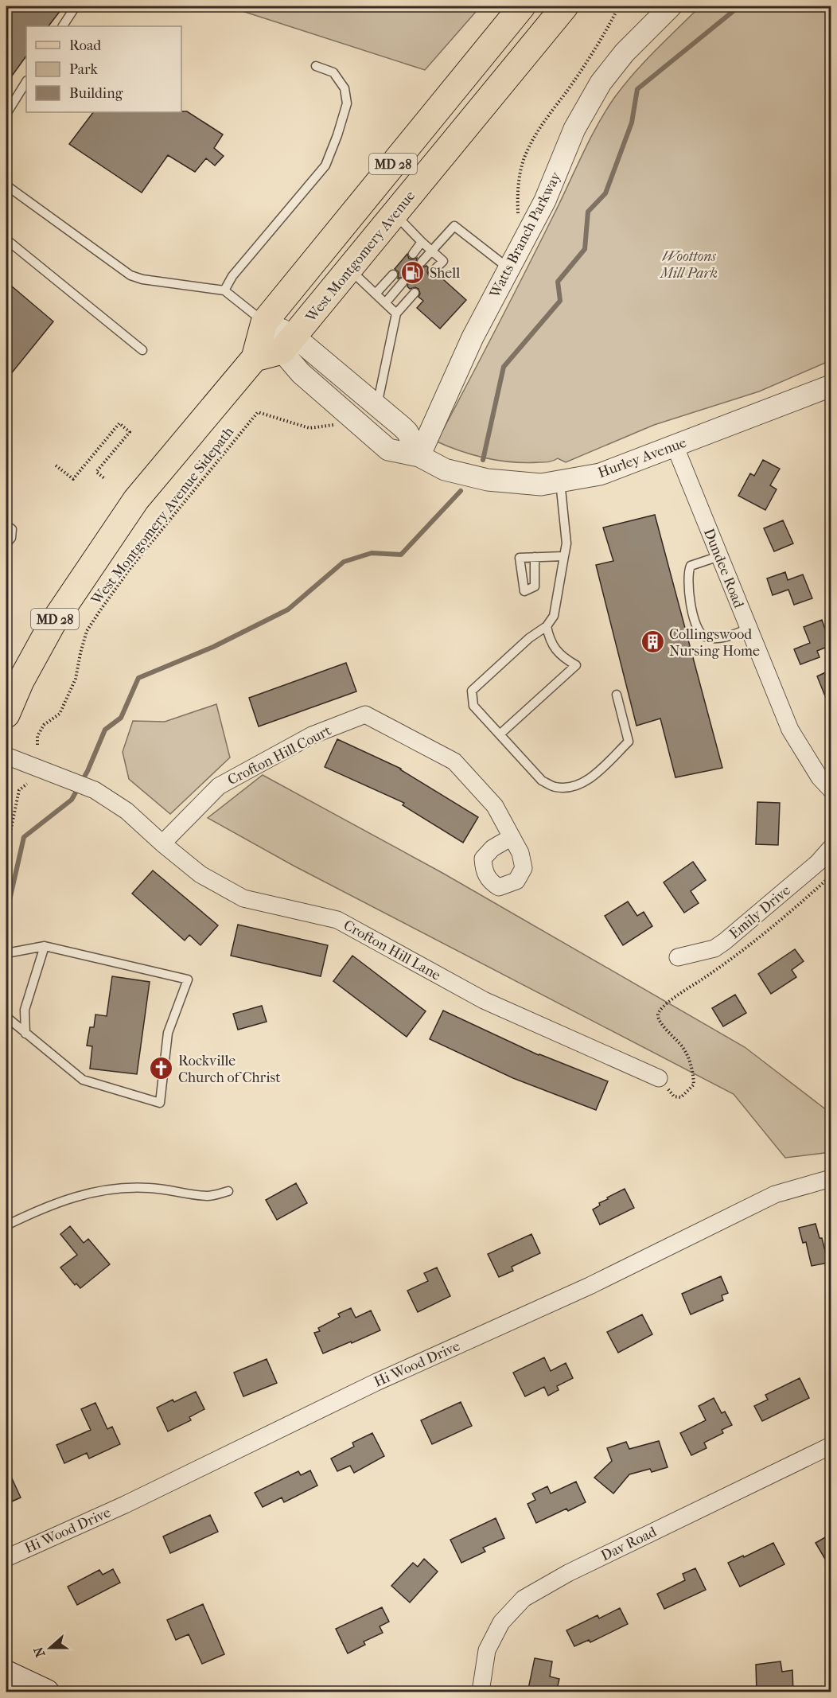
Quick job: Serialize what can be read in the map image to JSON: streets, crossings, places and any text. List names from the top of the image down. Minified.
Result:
{"streets":{"main road":["MD 28","West Montgomery Avenue"],"street":["Watts Branch Parkway","Hurley Avenue","Dundee Road","Crofton Hill Court","Emily Drive","Crofton Hill Lane","Hi Wood Drive","Dav Road"],"path":["West Montgomery Avenue Sidepath"]},"crossings":[["MD 28","Hurley Avenue"],["Watts Branch Parkway","Hurley Avenue"],["West Montgomery Avenue","Hurley Avenue"],["Hurley Avenue","Dundee Road"],["Crofton Hill Court","Crofton Hill Lane"]],"parks":["Woottons Mill Park"],"places":{"fuel station":["Shell"],"building":["Collingswood Nursing Home"],"church":["Rockville Church of Christ"]},"legend":["Road","Park","Building"],"north":"left"}
